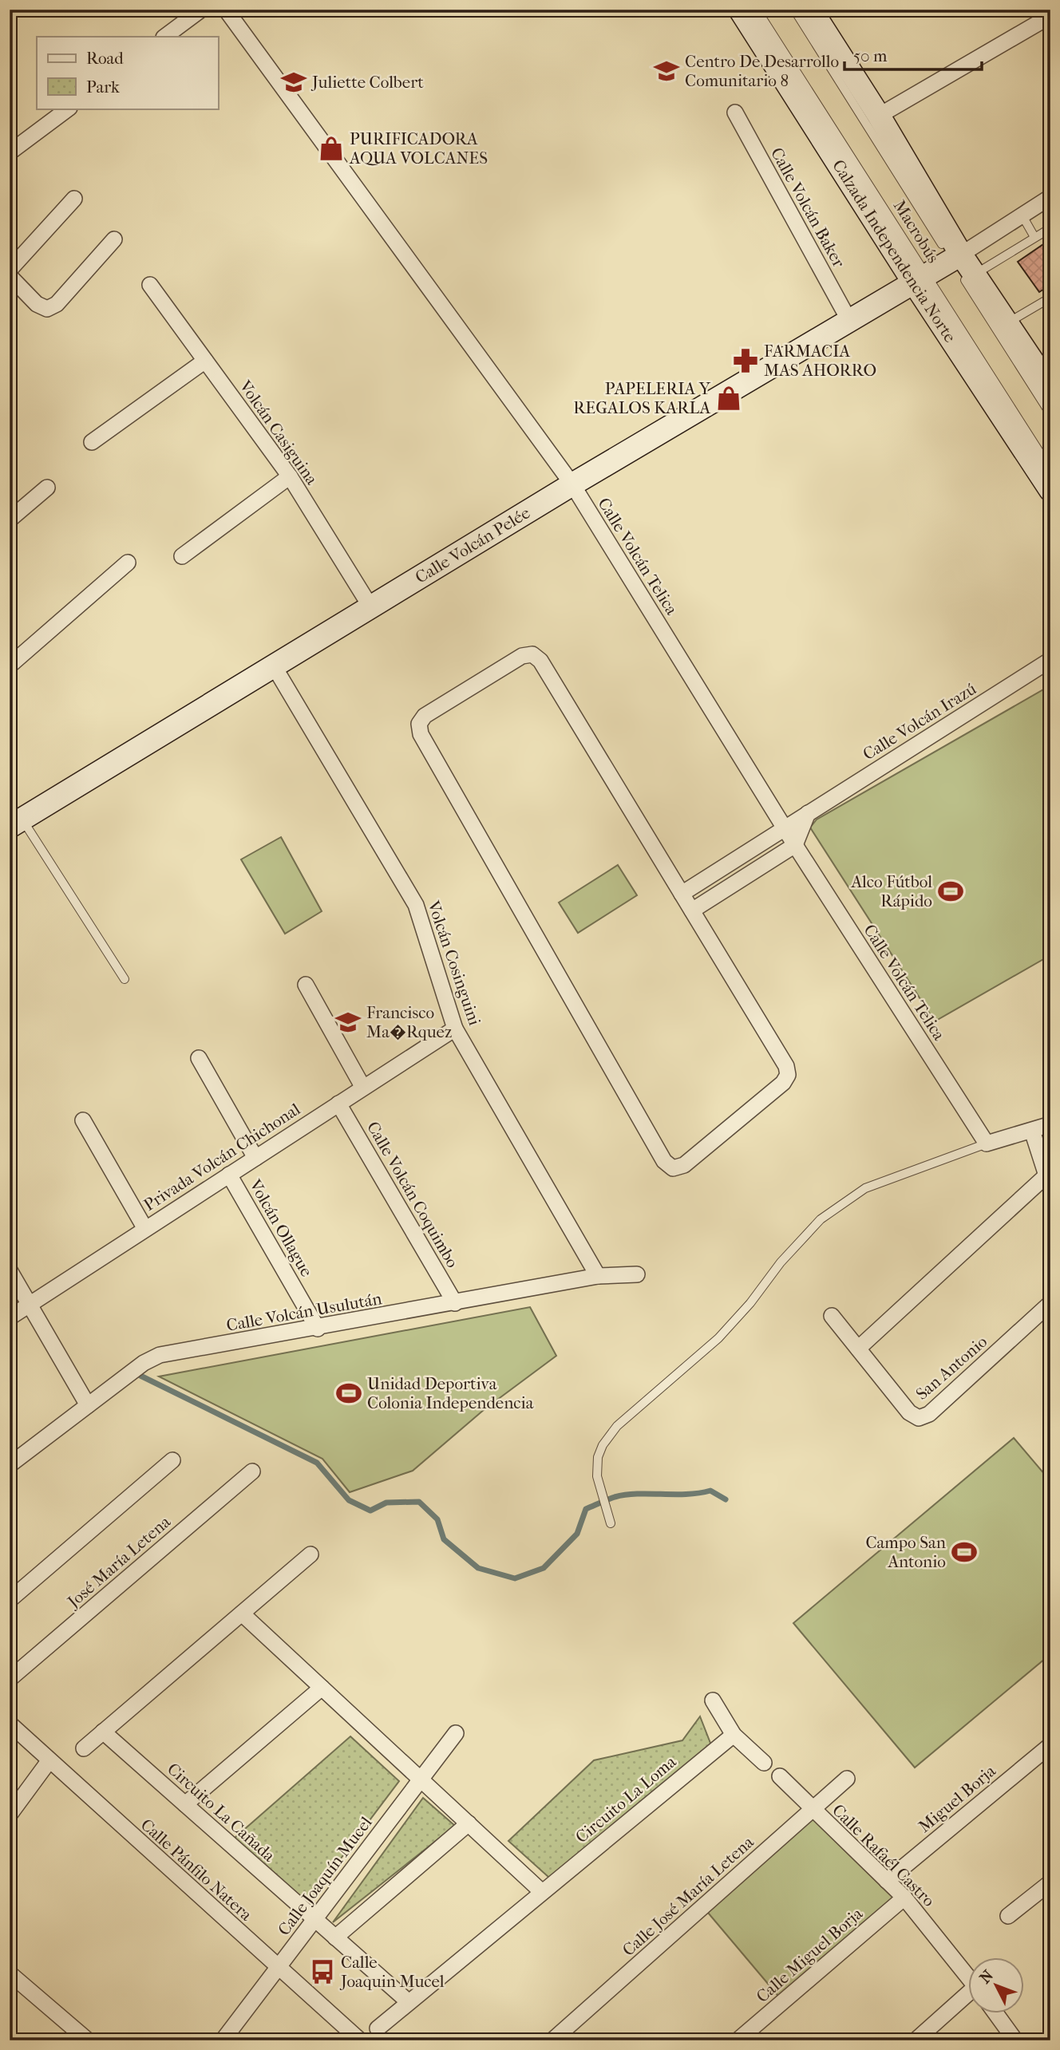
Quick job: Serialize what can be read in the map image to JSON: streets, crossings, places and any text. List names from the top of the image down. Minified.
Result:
{"streets":{"street":["Calle Volcán Baker","Calzada Independencia Norte","Volcán Casiguina","Calle Volcán Pelée","Calle Volcán Telica","Calle Volcán Irazú","Volcán Cosinguini","Privada Volcán Chichonal","Calle Volcán Coquimbo","Volcán Ollague","Calle Volcán Usulután","San Antonio","José María Letena","Miguel Borja","Circuito La Loma","Circuito La Cañada","Calle Rafaél Castro","Calle Pánfilo Natera","Calle Joaquín Mucel","Calle José María Letena","Calle Miguel Borja"],"lane":["Macrobús"]},"crossings":[["Calle Volcán Baker","Calle Volcán Pelée"],["Macrobús","Calzada Independencia Norte"],["Macrobús","Calle Volcán Pelée"],["Calzada Independencia Norte","Calle Volcán Pelée"],["Volcán Casiguina","Calle Volcán Pelée"],["Calle Volcán Pelée","Calle Volcán Telica"],["Calle Volcán Pelée","Volcán Cosinguini"],["Calle Volcán Telica","Calle Volcán Irazú"],["Volcán Cosinguini","Privada Volcán Chichonal"],["Volcán Cosinguini","Calle Volcán Usulután"],["Privada Volcán Chichonal","Calle Volcán Coquimbo"],["Privada Volcán Chichonal","Volcán Ollague"],["Calle Volcán Coquimbo","Calle Volcán Usulután"],["Volcán Ollague","Calle Volcán Usulután"],["Miguel Borja","Calle Rafaél Castro"],["Circuito La Cañada","Calle Joaquín Mucel"],["Calle Rafaél Castro","Calle José María Letena"],["Calle Rafaél Castro","Calle Miguel Borja"],["Calle Pánfilo Natera","Calle Joaquín Mucel"]],"places":{"school or university":["Centro De Desarrollo Comunitario 8","Juliette Colbert","Francisco Ma�Rquez"],"shop":["PURIFICADORA AQUA VOLCANES","PAPELERIA Y REGALOS KARLA"],"pharmacy":["FARMACIA MAS AHORRO"],"sports":["Alco Fútbol Rápido","Unidad Deportiva Colonia Independencia","Campo San Antonio"],"bus stop":["Calle Joaquin Mucel"]},"legend":["Road","Park"],"scale_bar":"50 m","north":"top left"}
